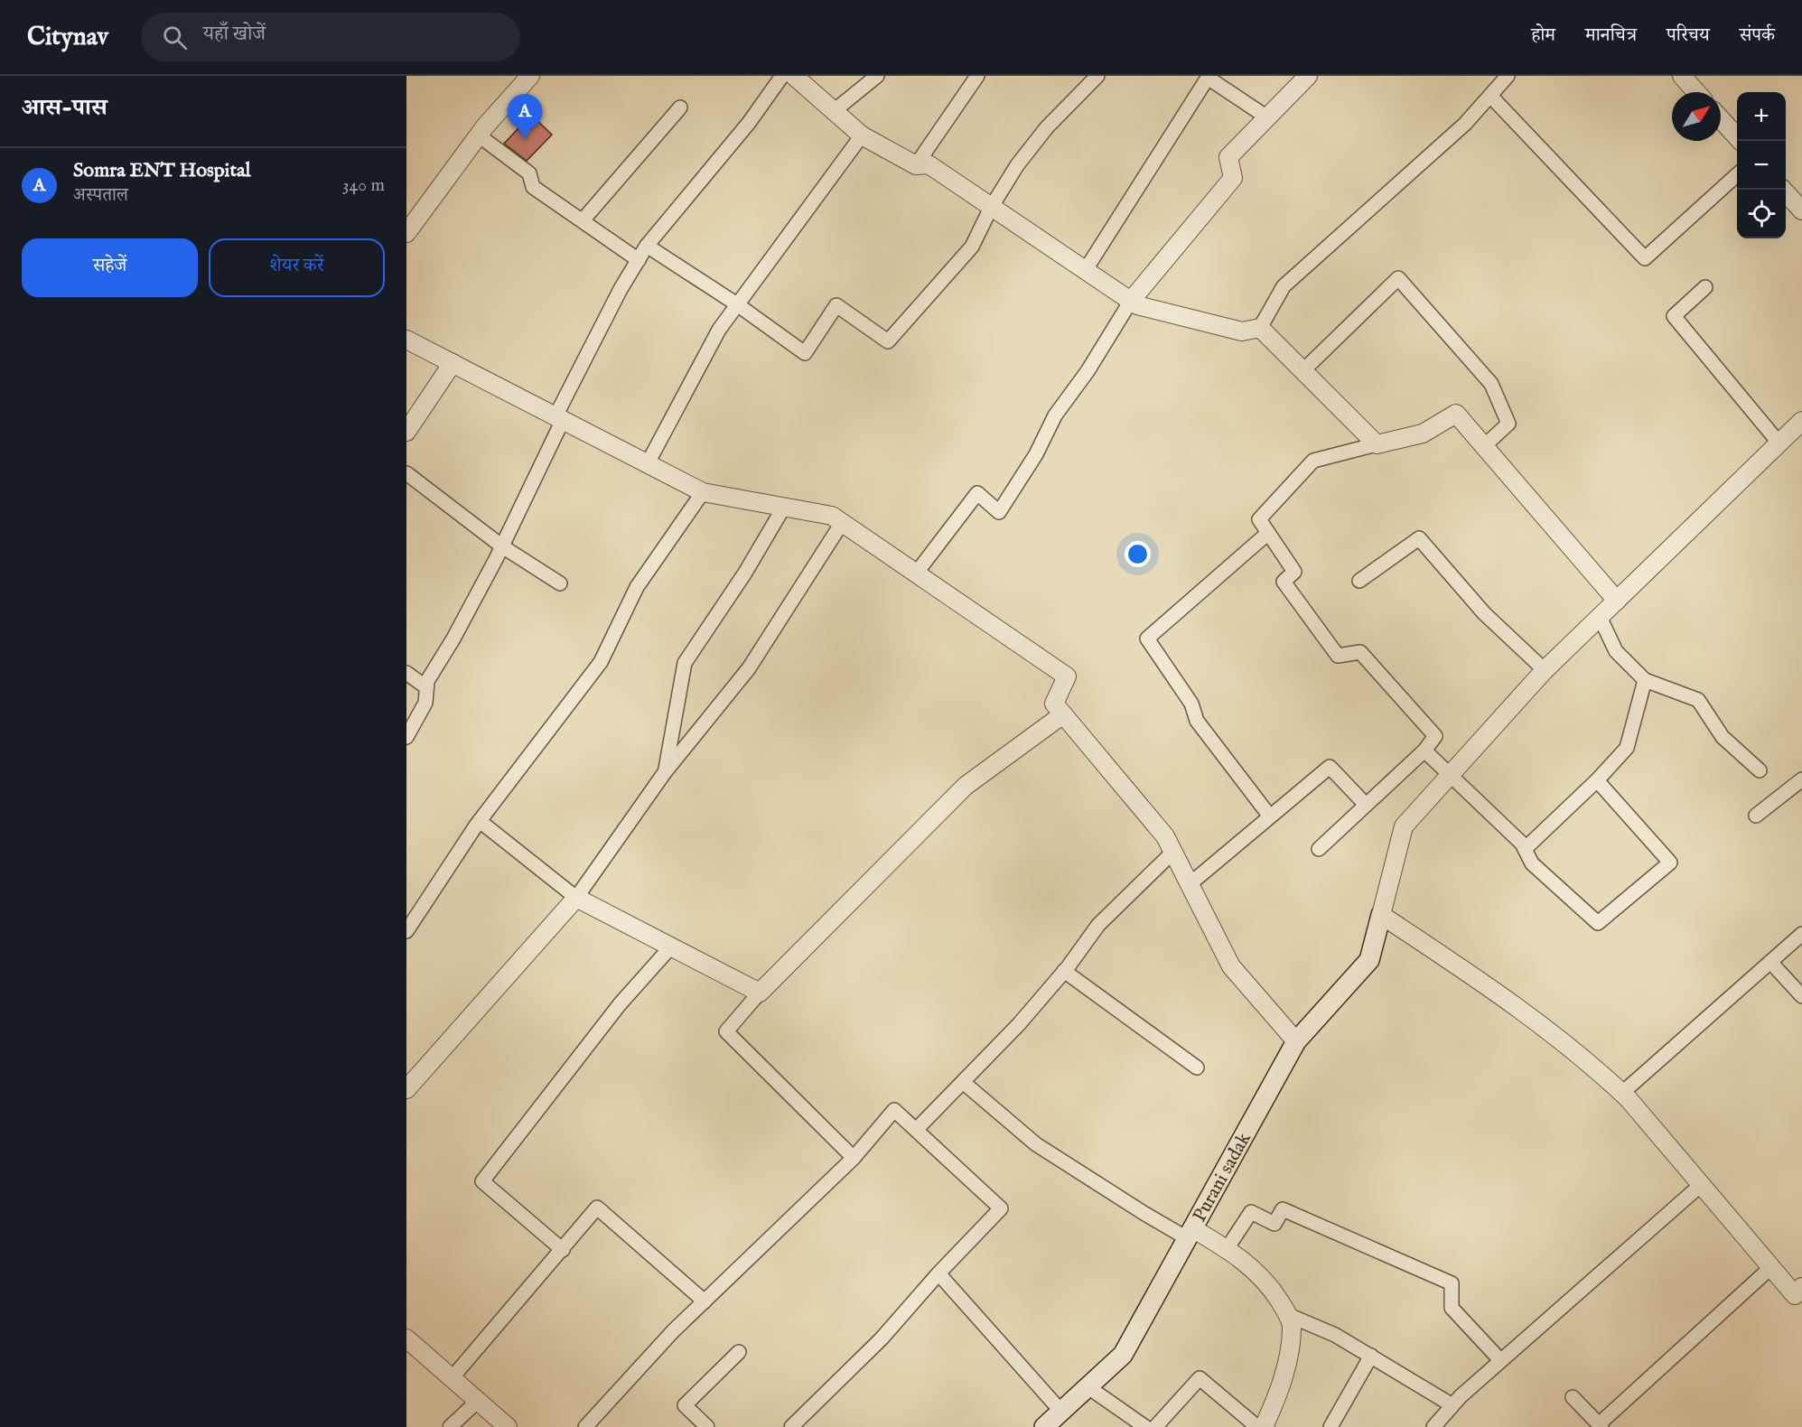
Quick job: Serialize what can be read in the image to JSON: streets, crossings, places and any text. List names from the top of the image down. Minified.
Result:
{"streets":{"main road":["Purani sadak"]},"north":"top right","page":{"header":"Citynav","search":"यहाँ खोजें","nav":["होम","मानचित्र","परिचय","संपर्क"],"heading":"आस-पास","map_buttons":["+","−"],"pins":"A","list":[{"mark":"A","name":"Somra ENT Hospital","note":"अस्पताल","value":"340 m"}],"buttons":["सहेजें","शेयर करें"]}}
